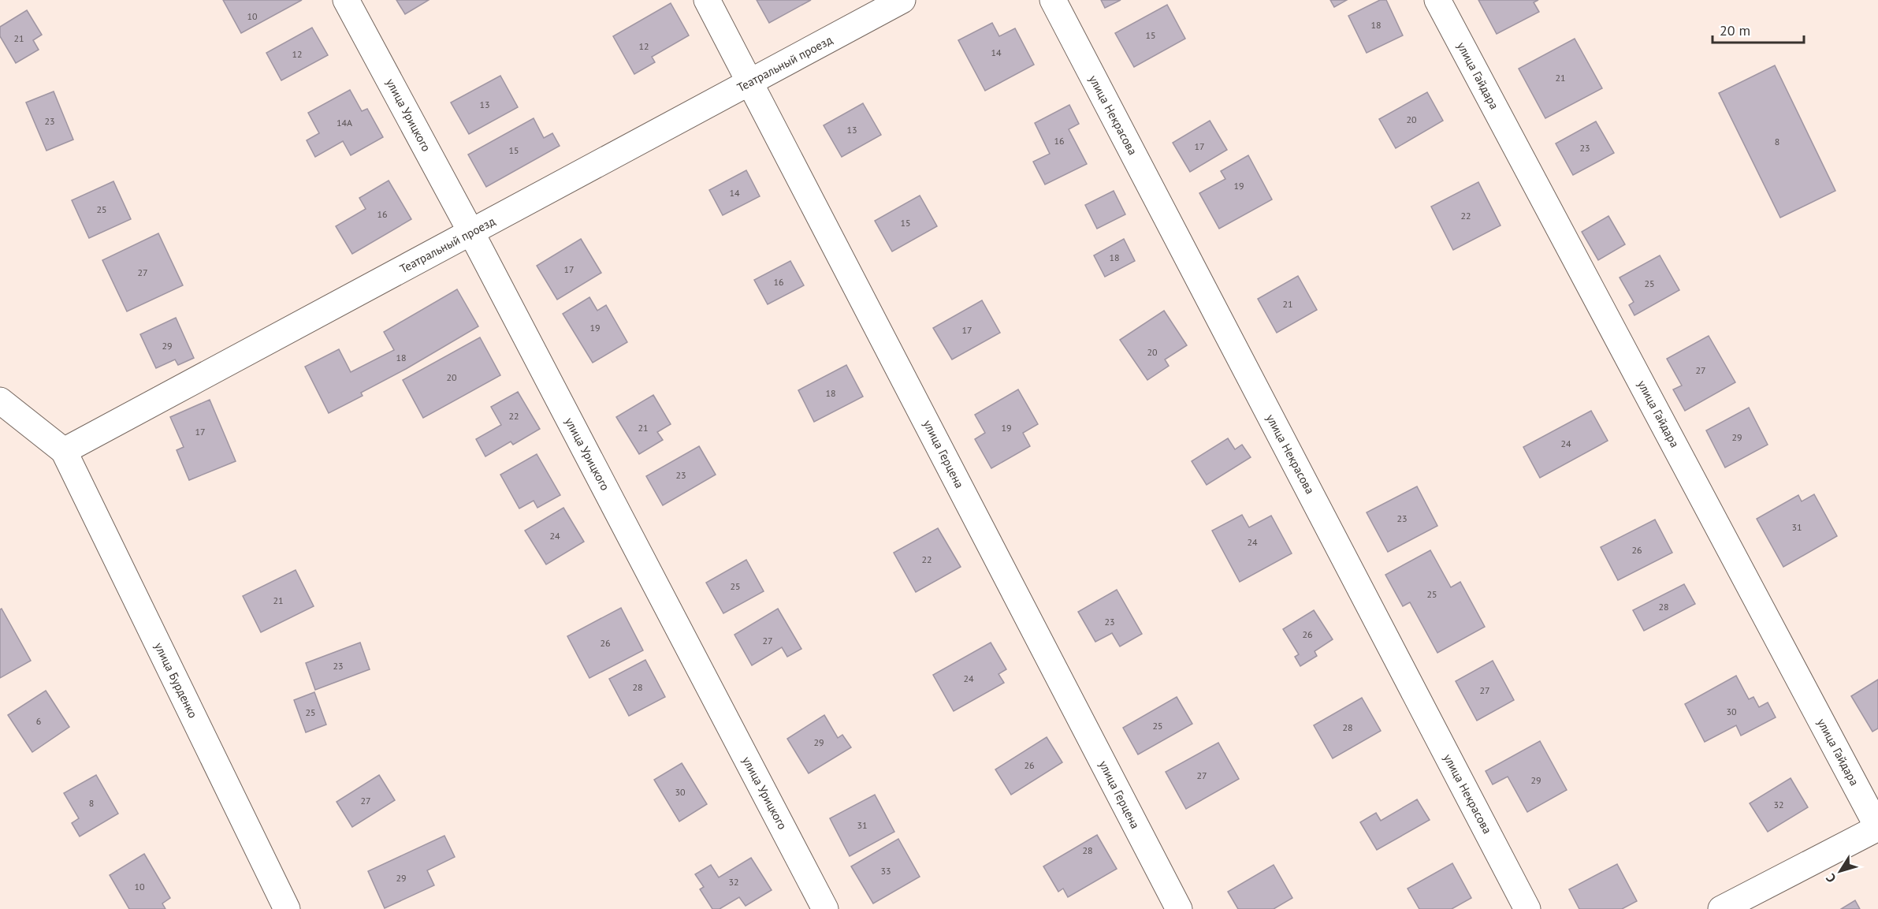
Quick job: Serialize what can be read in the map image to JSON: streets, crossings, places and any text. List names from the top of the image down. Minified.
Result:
{"streets":{"street":["Театральный проезд","улица Гайдара","улица Урицкого","улица Некрасова","улица Герцена","улица Бурденко"]},"crossings":[["Театральный проезд","улица Урицкого"],["Театральный проезд","улица Герцена"],["Театральный проезд","улица Бурденко"]],"house_numbers":["10","18","15","21","12","14","12","21","13","20","23","14А","13","16","8","17","23","15","19","14","25","16","22","15","18","17","27","16","25","21","19","17","29","20","18","27","20","18","22","21","19","17","29","24","23","23","31","24","24","26","22","25","25","21","28","23","26","27","26","23","24","28","27","30","25","6","25","28","29","26","27","29","30","27","8","32","31","28","33","29","32","10"],"scale_bar":"20 m","north":"bottom left"}
